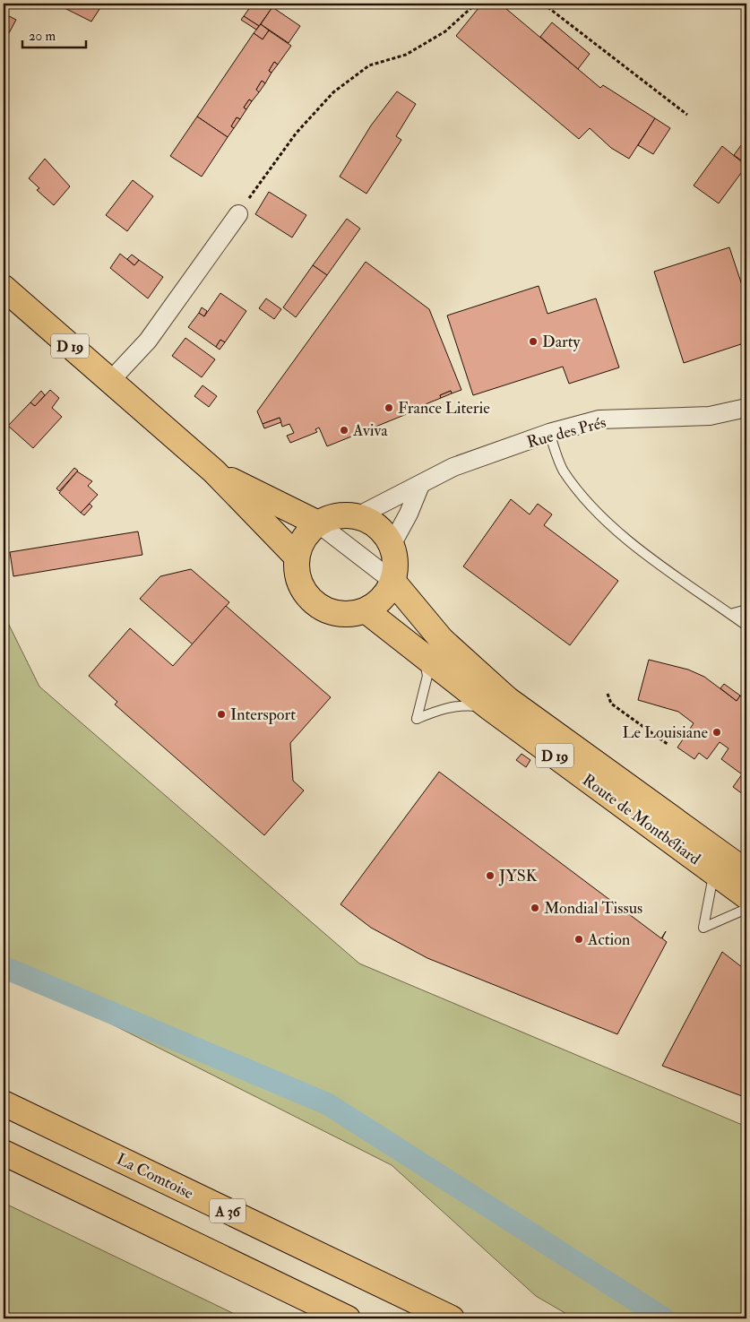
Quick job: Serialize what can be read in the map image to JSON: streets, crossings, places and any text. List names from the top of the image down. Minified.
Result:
{"streets":{"main road":["D 19","Route de Montbéliard","La Comtoise","A 36"],"street":["Rue des Prés"]},"places":["Darty","France Literie","Aviva","Intersport","Le Louisiane","JYSK","Mondial Tissus","Action"],"scale_bar":"20 m"}
